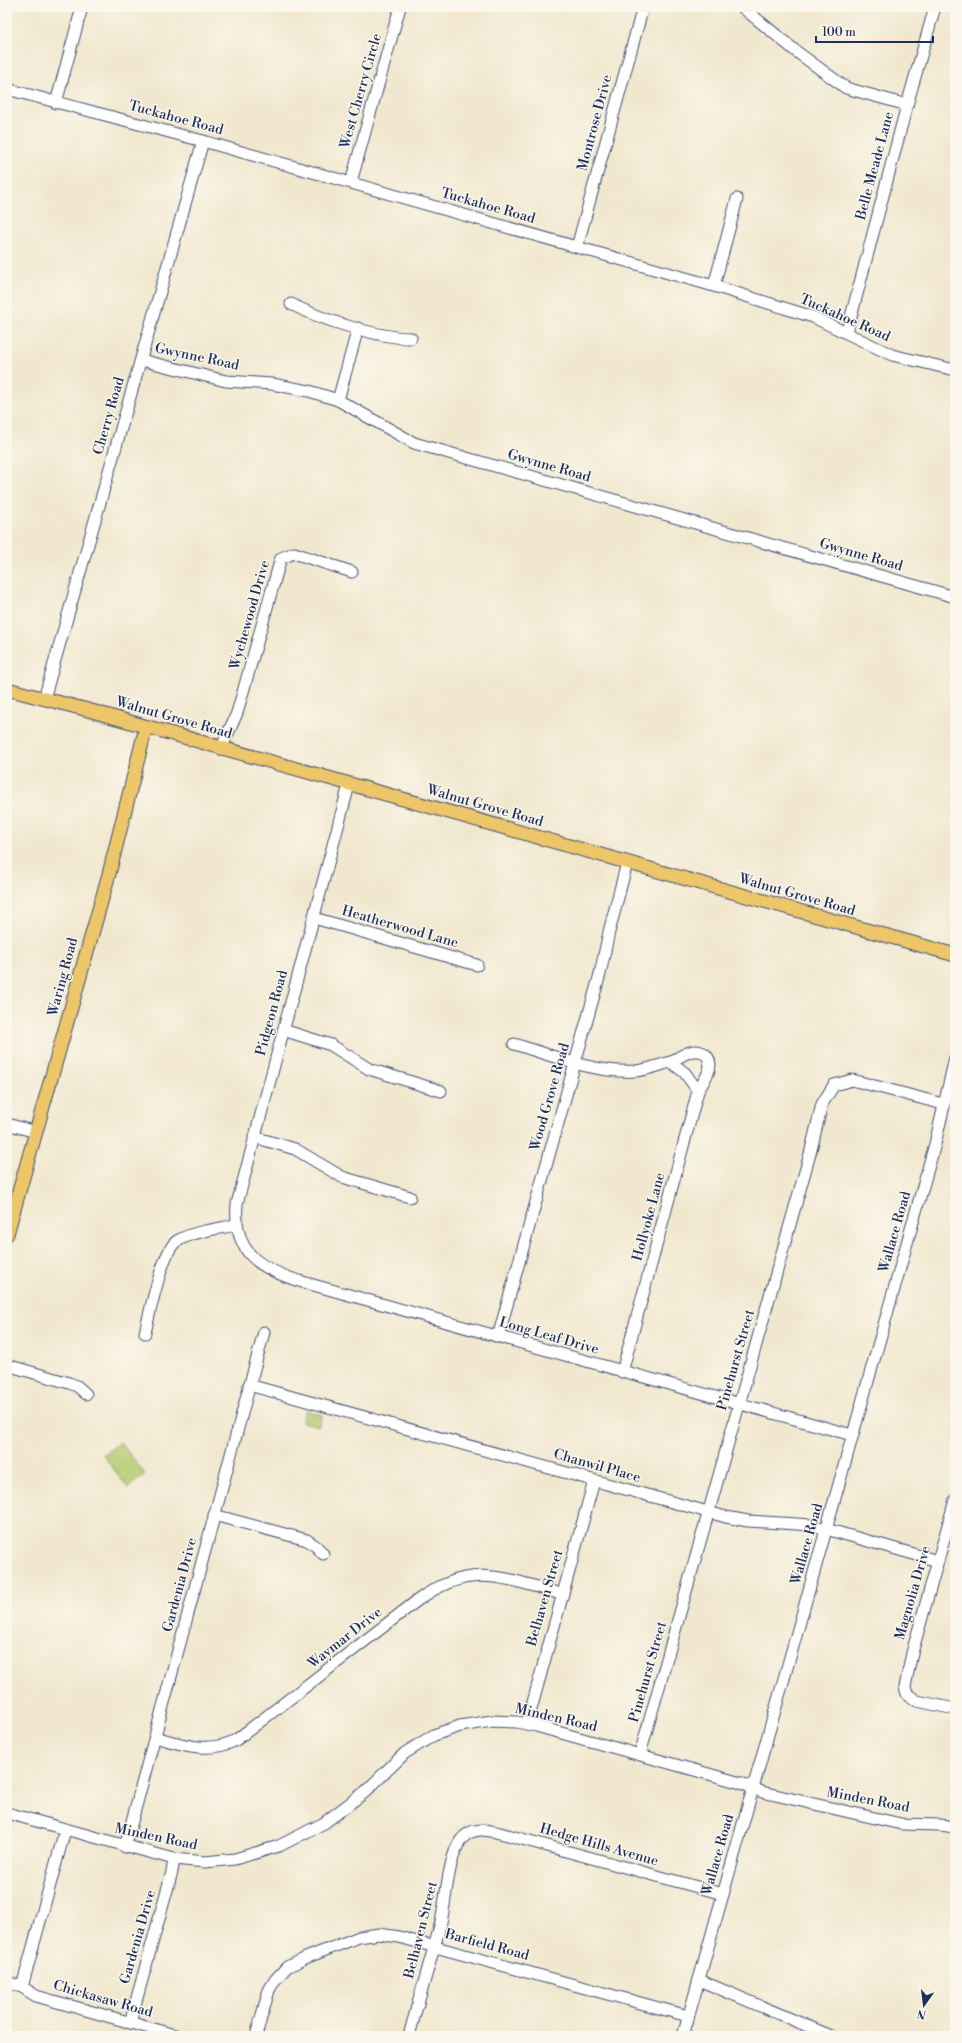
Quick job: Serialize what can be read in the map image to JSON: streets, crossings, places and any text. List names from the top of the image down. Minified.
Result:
{"streets":{"main road":["Walnut Grove Road","Waring Road"],"street":["West Cherry Circle","Tuckahoe Road","Montrose Drive","Belle Meade Lane","Gwynne Road","Cherry Road","Wychewood Drive","Heatherwood Lane","Pidgeon Road","Wood Grove Road","Hollyoke Lane","Wallace Road","Long Leaf Drive","Pinehurst Street","Chanwil Place","Gardenia Drive","Magnolia Drive","Belhaven Street","Waymar Drive","Minden Road","Hedge Hills Avenue","Barfield Road","Chickasaw Road"]},"crossings":[["West Cherry Circle","Tuckahoe Road"],["Tuckahoe Road","Montrose Drive"],["Tuckahoe Road","Belle Meade Lane"],["Tuckahoe Road","Cherry Road"],["Gwynne Road","Cherry Road"],["Cherry Road","Walnut Grove Road"],["Wychewood Drive","Walnut Grove Road"],["Walnut Grove Road","Waring Road"],["Walnut Grove Road","Pidgeon Road"],["Walnut Grove Road","Wood Grove Road"],["Heatherwood Lane","Pidgeon Road"],["Pidgeon Road","Long Leaf Drive"],["Wood Grove Road","Long Leaf Drive"],["Hollyoke Lane","Long Leaf Drive"],["Wallace Road","Long Leaf Drive"],["Wallace Road","Pinehurst Street"],["Wallace Road","Chanwil Place"],["Wallace Road","Minden Road"],["Wallace Road","Hedge Hills Avenue"],["Wallace Road","Barfield Road"],["Long Leaf Drive","Pinehurst Street"],["Pinehurst Street","Chanwil Place"],["Pinehurst Street","Minden Road"],["Chanwil Place","Gardenia Drive"],["Chanwil Place","Magnolia Drive"],["Chanwil Place","Belhaven Street"],["Gardenia Drive","Waymar Drive"],["Gardenia Drive","Minden Road"],["Gardenia Drive","Chickasaw Road"],["Belhaven Street","Waymar Drive"],["Belhaven Street","Minden Road"],["Belhaven Street","Hedge Hills Avenue"],["Belhaven Street","Barfield Road"]],"scale_bar":"100 m","north":"bottom"}
